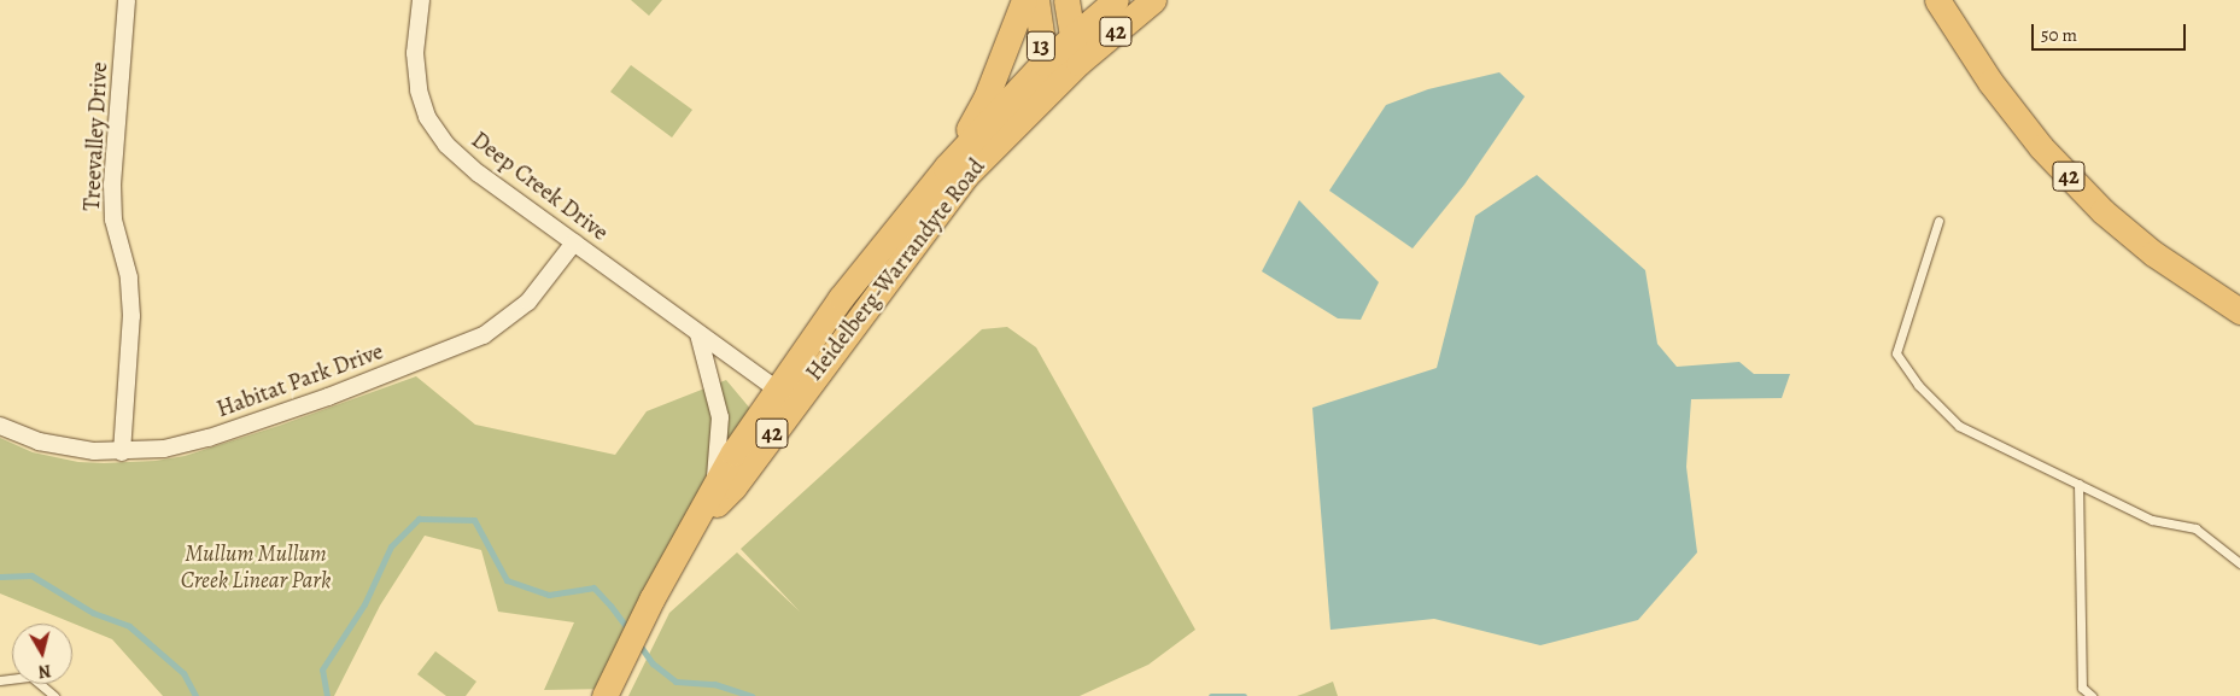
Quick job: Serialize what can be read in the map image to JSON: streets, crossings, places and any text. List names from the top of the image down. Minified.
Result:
{"streets":{"main road":["42","13","Heidelberg-Warrandyte Road"],"street":["Treevalley Drive","Deep Creek Drive","Habitat Park Drive"]},"crossings":[["13","Heidelberg-Warrandyte Road"],["Treevalley Drive","Habitat Park Drive"],["Deep Creek Drive","Heidelberg-Warrandyte Road"],["Deep Creek Drive","Habitat Park Drive"]],"parks":["Mullum Mullum Creek Linear Park"],"scale_bar":"50 m","north":"bottom"}
